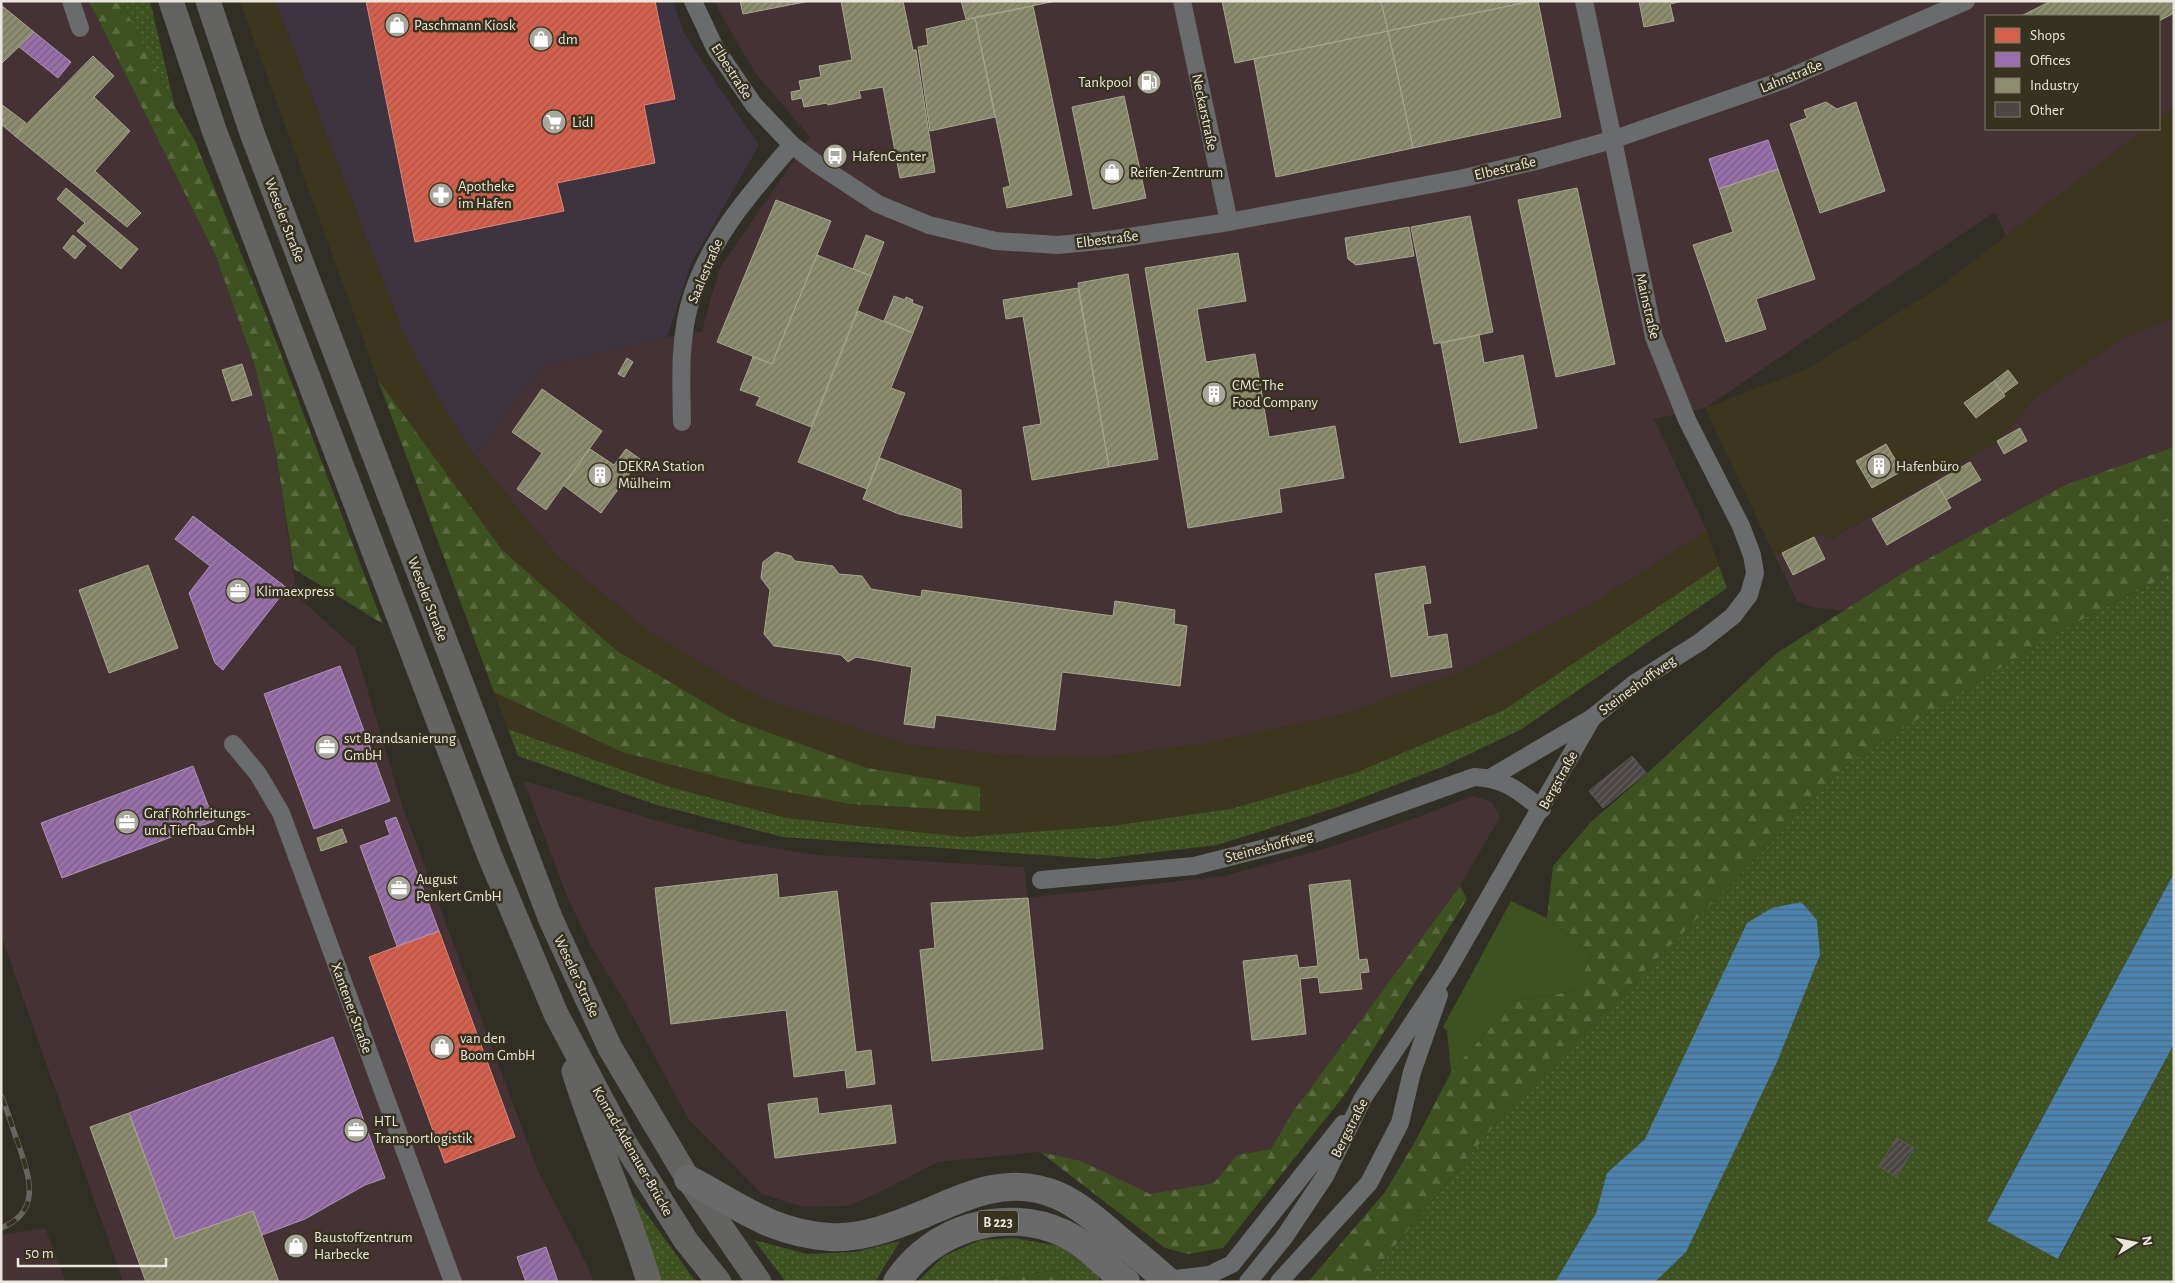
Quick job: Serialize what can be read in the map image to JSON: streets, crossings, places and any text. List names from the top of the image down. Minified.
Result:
{"streets":{"main road":["Weseler Straße","Konrad-Adenauer-Brücke","B 223"],"street":["Elbestraße","Lahnstraße","Neckarstraße","Saalestraße","Mainstraße","Steineshoffweg","Bergstraße","Xantener Straße"]},"crossings":[["Elbestraße","Lahnstraße"],["Elbestraße","Neckarstraße"],["Elbestraße","Saalestraße"],["Elbestraße","Mainstraße"],["Lahnstraße","Mainstraße"],["Mainstraße","Steineshoffweg"],["Steineshoffweg","Bergstraße"]],"places":{"shop":["Paschmann Kiosk","dm","Reifen-Zentrum","van den Boom GmbH","Baustoffzentrum Harbecke"],"fuel station":["Tankpool"],"supermarket":["Lidl"],"bus stop":["HafenCenter"],"pharmacy":["Apotheke im Hafen"],"building":["CMC The Food Company","Hafenbüro","DEKRA Station Mülheim"],"office":["Klimaexpress","svt Brandsanierung GmbH","Graf Rohrleitungs- und Tiefbau GmbH","August Penkert GmbH","HTL Transportlogistik"]},"legend":["Shops","Offices","Industry","Other"],"scale_bar":"50 m","north":"right"}
